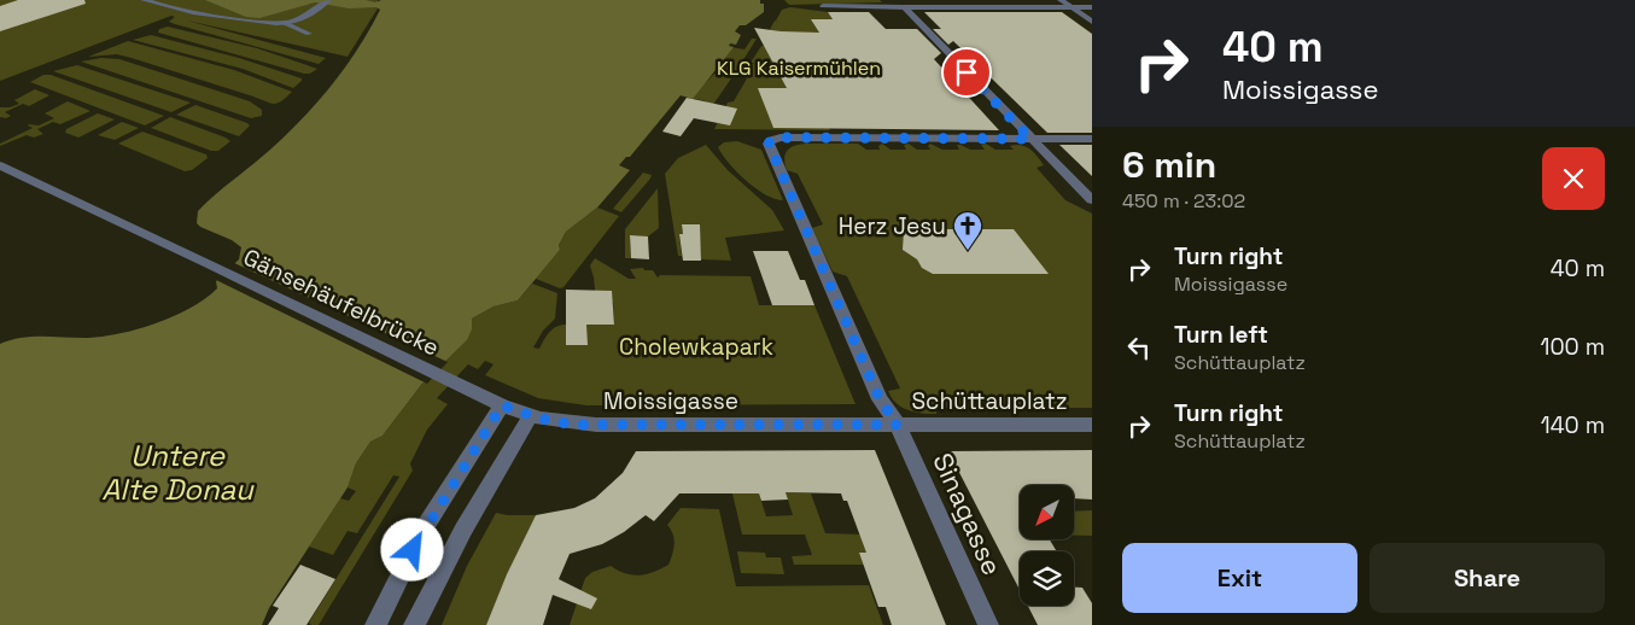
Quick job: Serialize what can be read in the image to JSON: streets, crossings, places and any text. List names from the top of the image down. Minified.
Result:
{"streets":{"street":["Gänsehäufelbrücke","Moissigasse","Schüttauplatz","Sinagasse"]},"crossings":[["Gänsehäufelbrücke","Moissigasse"],["Moissigasse","Schüttauplatz"],["Moissigasse","Sinagasse"],["Schüttauplatz","Sinagasse"]],"water":["Untere Alte Donau"],"parks":["KLG Kaisermühlen","Cholewkapark"],"places":{"church":["Herz Jesu"]},"north":"bottom left","page":{"turn":["40 m","Moissigasse"],"heading":["6 min","450 m · 23:02"],"list":[{"name":"Turn right","note":"Moissigasse","value":"40 m"},{"name":"Turn left","note":"Schüttauplatz","value":"100 m"},{"name":"Turn right","note":"Schüttauplatz","value":"140 m"}],"buttons":["Exit","Share"]}}
